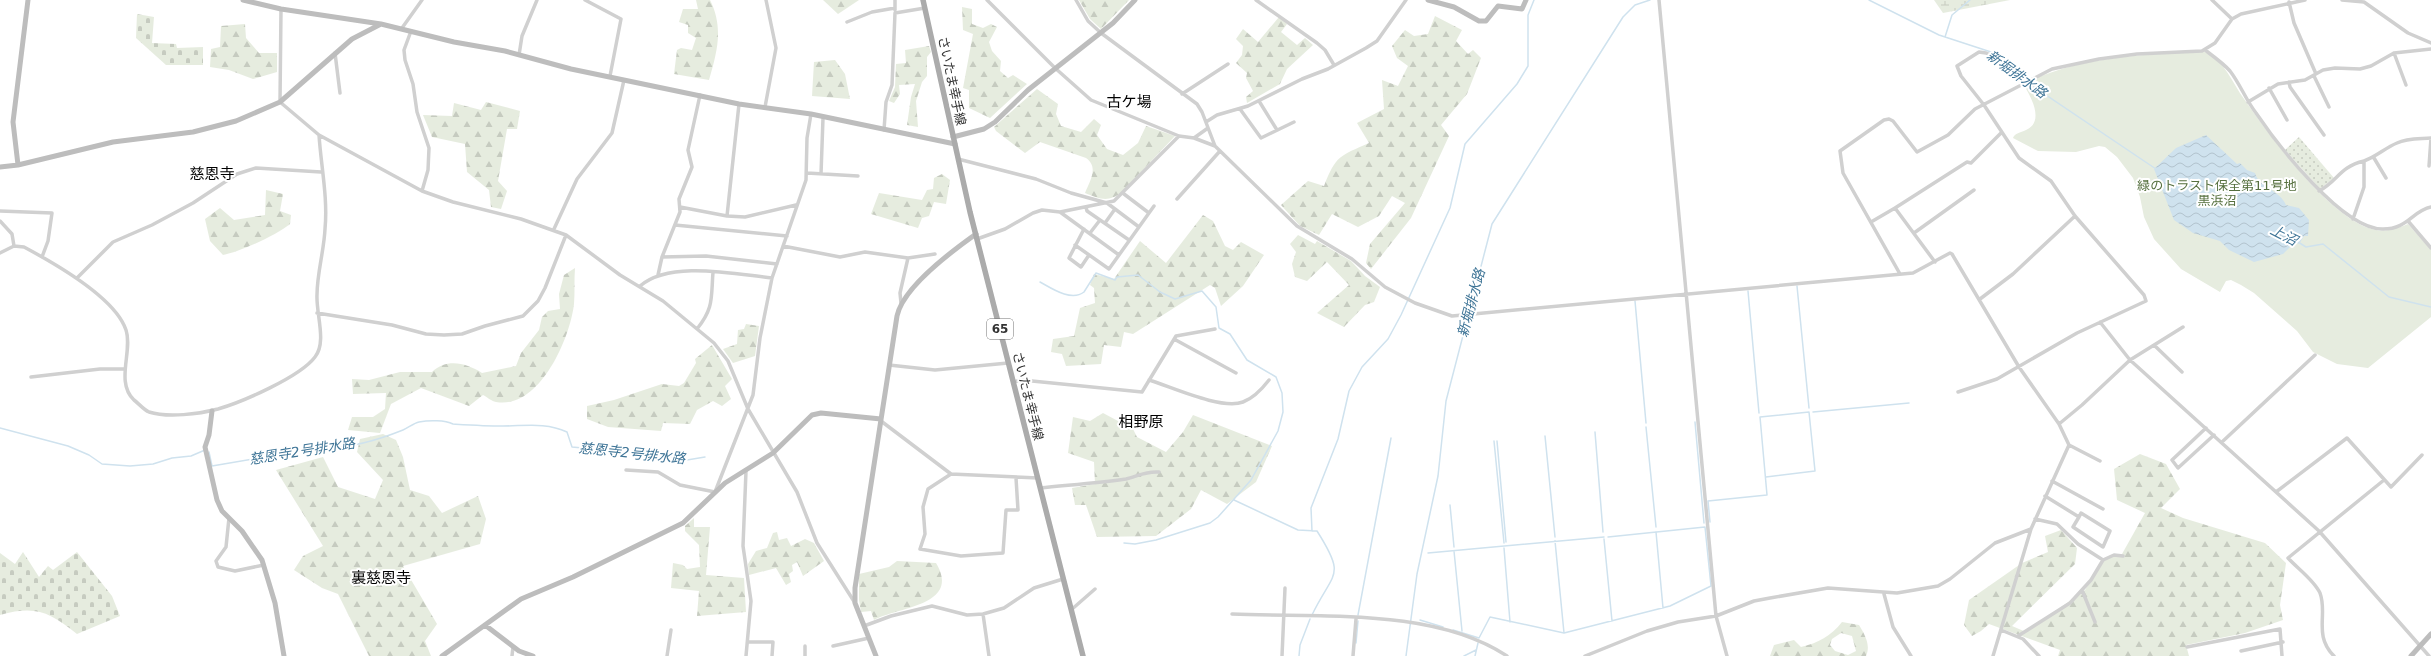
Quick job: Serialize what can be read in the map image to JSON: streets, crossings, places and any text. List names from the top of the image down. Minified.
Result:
{"streets":{"main road":["さいたま幸手線","65"]},"districts":["古ケ場","慈恩寺","相野原","裏慈恩寺"],"water":["新堀排水路","上沼","慈恩寺2号排水路"],"parks":["緑のトラスト保全第11号地 黒浜沼"]}
